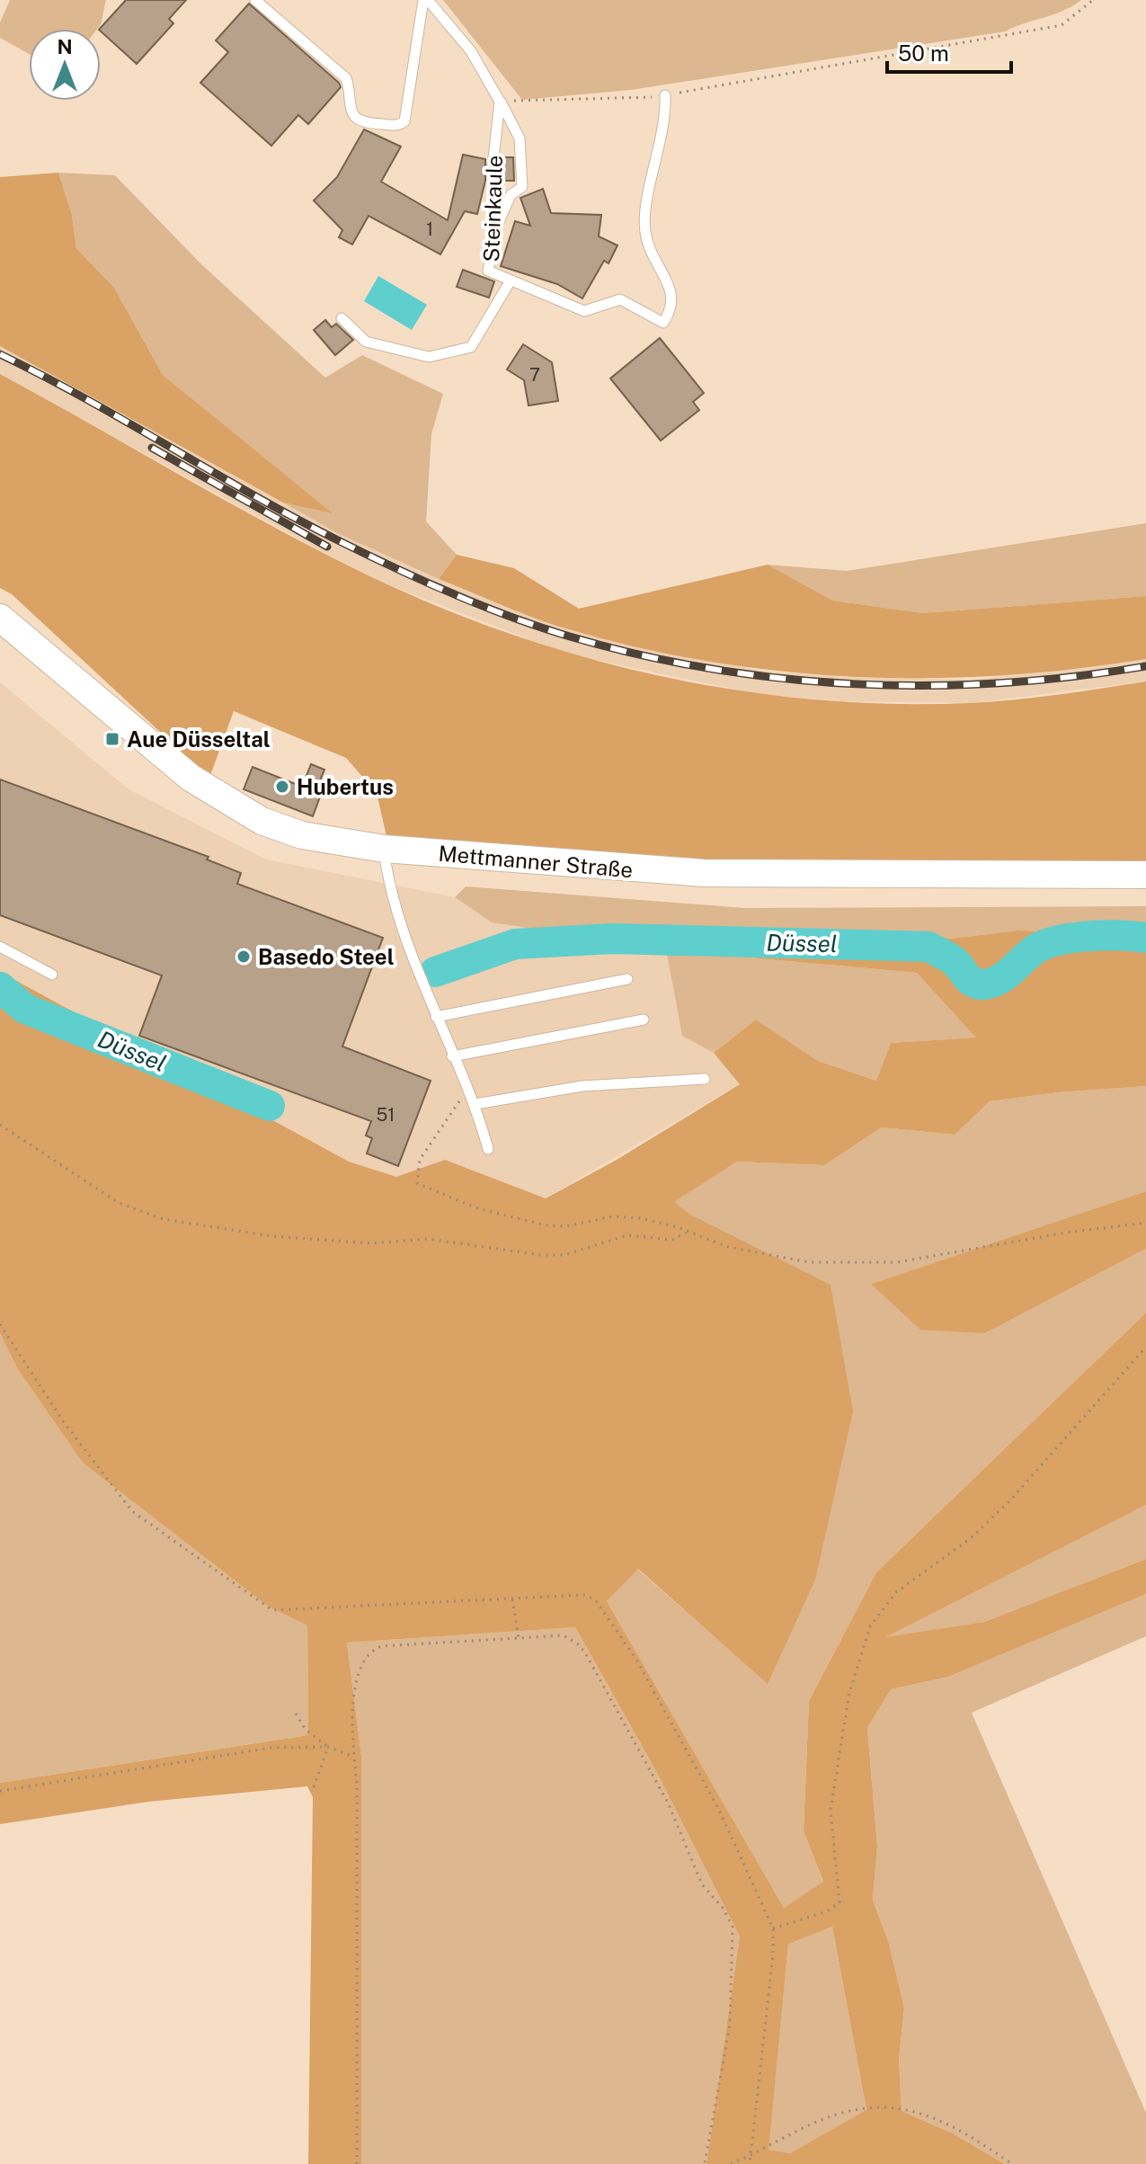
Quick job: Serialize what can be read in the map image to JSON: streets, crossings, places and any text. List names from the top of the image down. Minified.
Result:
{"streets":{"main road":["Mettmanner Straße"],"lane":["Steinkaule"]},"water":["Düssel"],"places":{"transit":["Aue Düsseltal"],"other":["Hubertus","Basedo Steel"]},"house_numbers":["1","7","51"],"scale_bar":"50 m","north":"top"}
